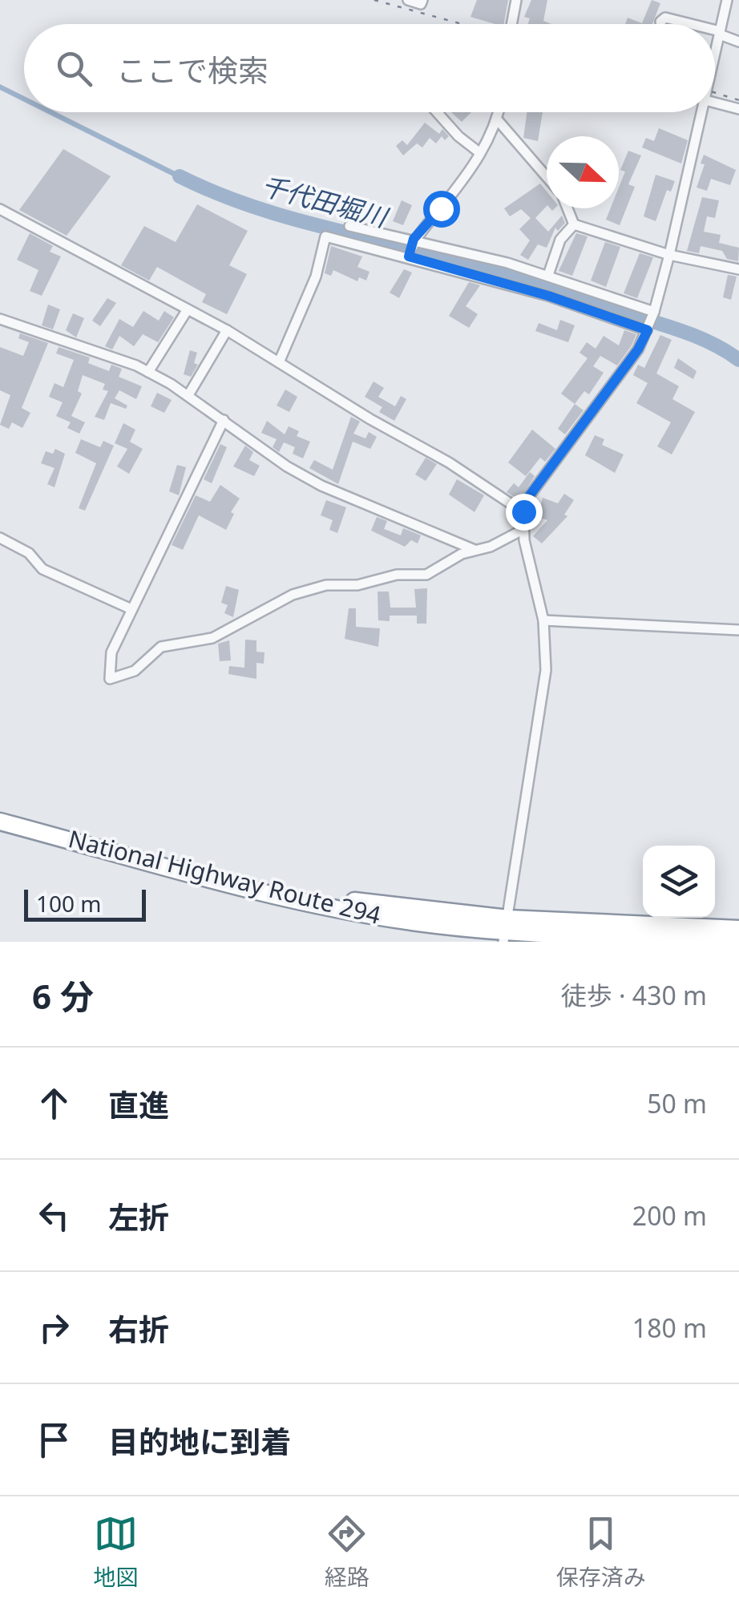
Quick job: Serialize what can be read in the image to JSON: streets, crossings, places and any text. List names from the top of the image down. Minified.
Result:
{"streets":{"highway":["National Highway Route 294"]},"water":["千代田堀川"],"scale_bar":"100 m","north":"right","page":{"search":"ここで検索","scale":"100 m","heading":["6 分","徒歩 · 430 m"],"list":[["直進","50 m"],["左折","200 m"],["右折","180 m"],"目的地に到着"],"nav":["地図","経路","保存済み"]}}
